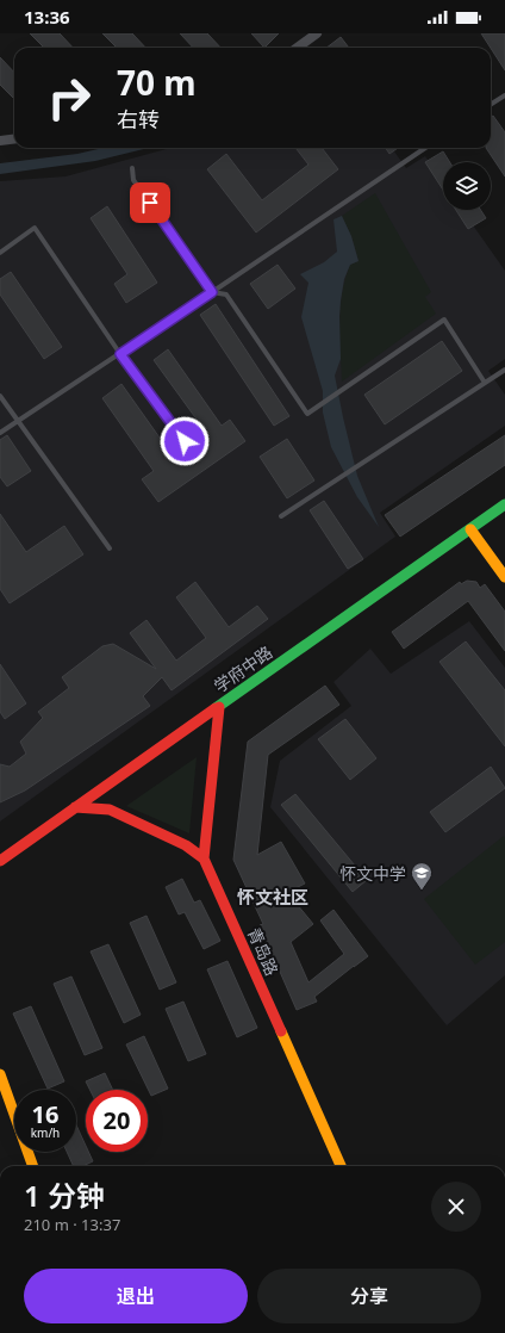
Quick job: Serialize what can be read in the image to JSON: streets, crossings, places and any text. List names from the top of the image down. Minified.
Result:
{"streets":{"street":["学府中路","青岛路"]},"crossings":[["学府中路","青岛路"]],"districts":["怀文社区"],"places":{"school or university":["怀文中学"]},"page":{"status":"13:36","turn":["70 m","右转"],"speed":"16 km/h","limit":"20","heading":["1 分钟","210 m · 13:37"],"buttons":["退出","分享"]}}
